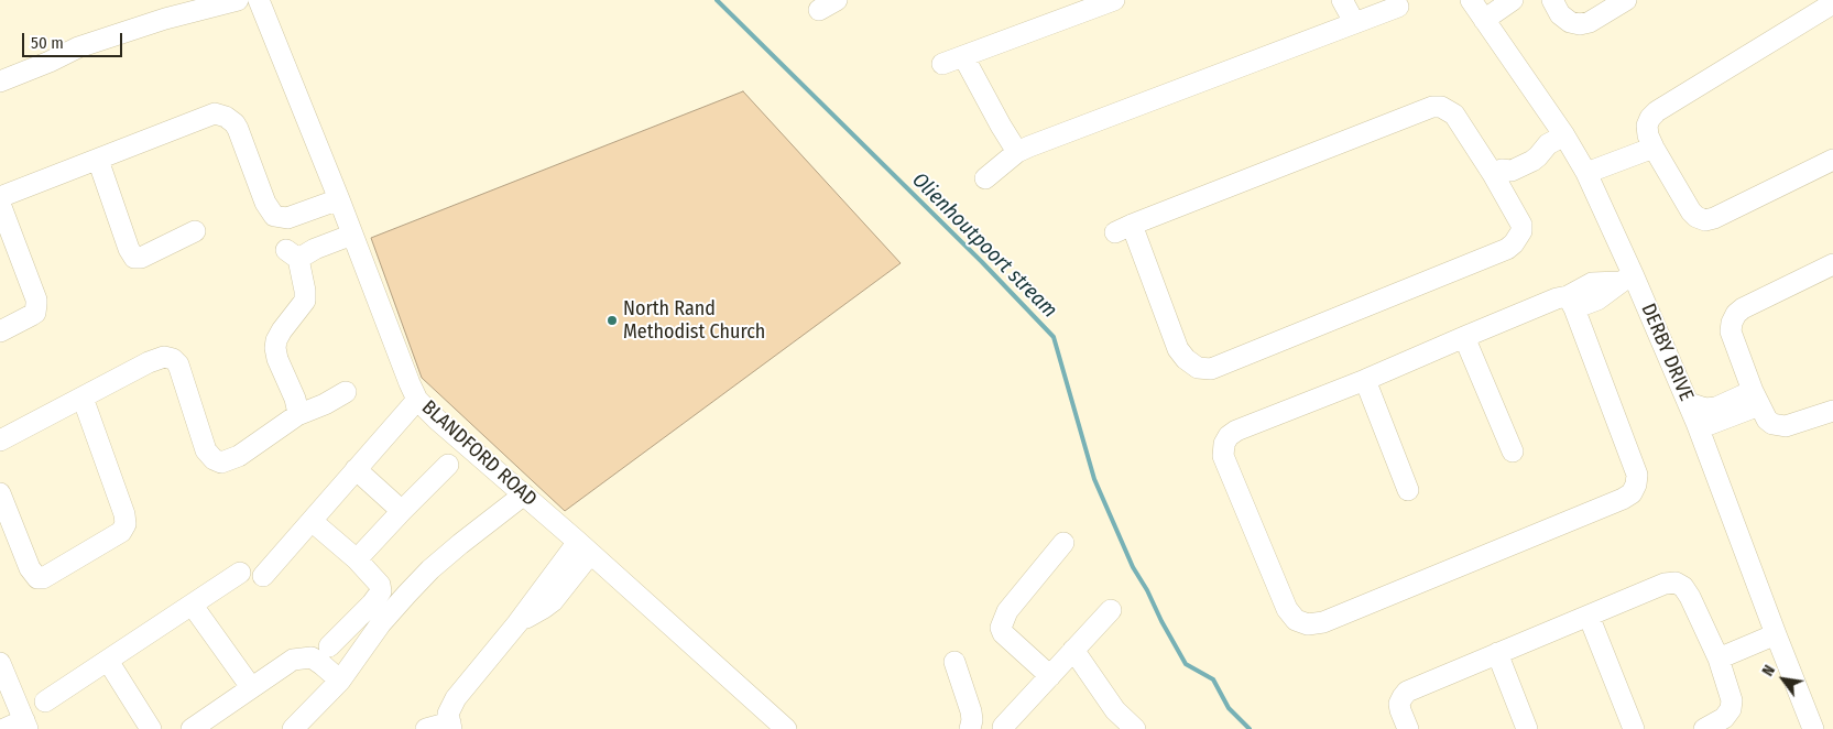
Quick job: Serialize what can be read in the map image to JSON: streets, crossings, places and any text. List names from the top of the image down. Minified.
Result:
{"streets":{"street":["DERBY DRIVE","BLANDFORD ROAD"]},"water":["Olienhoutpoort stream"],"places":["North Rand Methodist Church"],"scale_bar":"50 m","north":"top left"}
